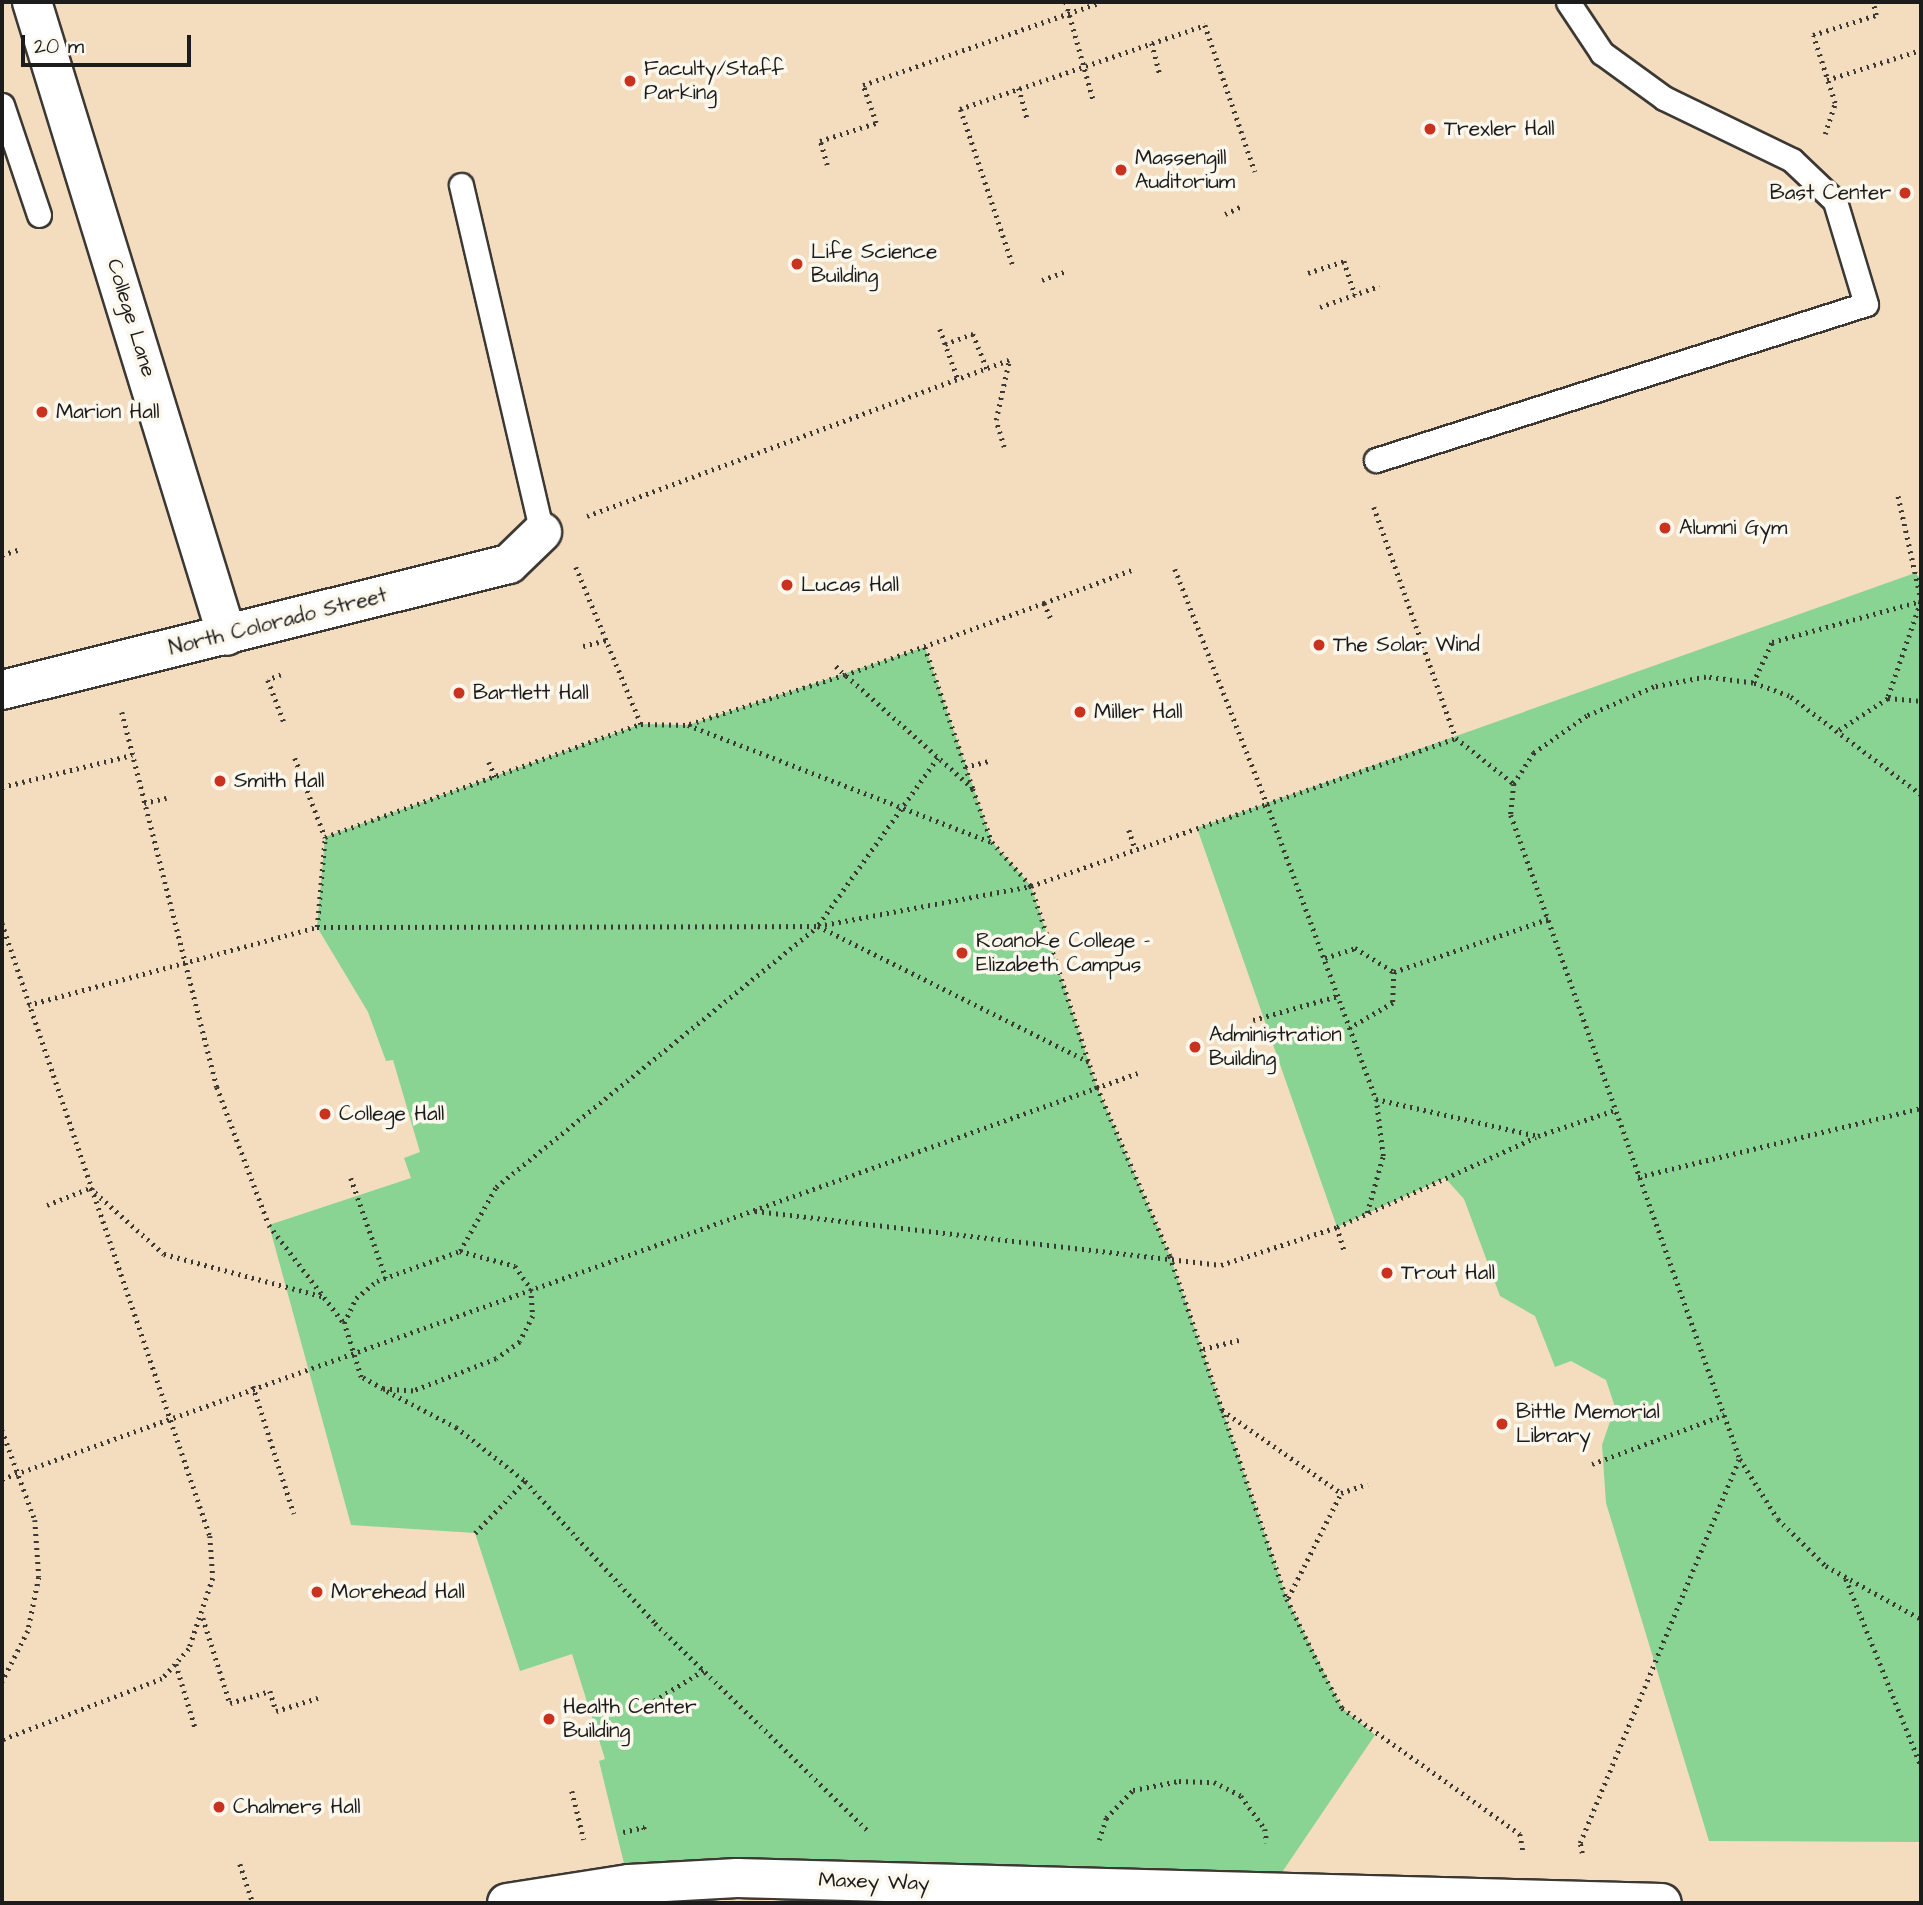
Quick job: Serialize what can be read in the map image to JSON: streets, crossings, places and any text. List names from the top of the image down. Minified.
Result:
{"streets":{"street":["College Lane","North Colorado Street","Maxey Way"]},"crossings":[["College Lane","North Colorado Street"]],"places":["Faculty/Staff Parking","Trexler Hall","Massengill Auditorium","Bast Center","Life Science Building","Marion Hall","Alumni Gym","Lucas Hall","The Solar Wind","Bartlett Hall","Miller Hall","Smith Hall","Roanoke College - Elizabeth Campus","Administration Building","College Hall","Trout Hall","Bittle Memorial Library","Morehead Hall","Health Center Building","Chalmers Hall"],"scale_bar":"20 m"}
